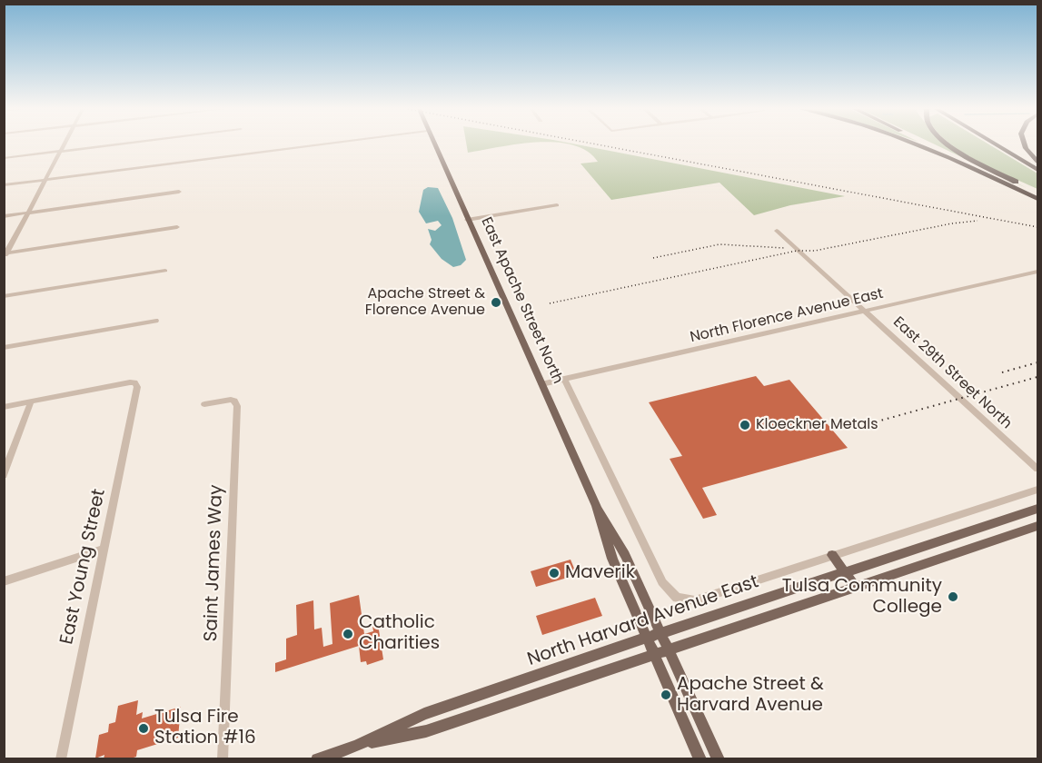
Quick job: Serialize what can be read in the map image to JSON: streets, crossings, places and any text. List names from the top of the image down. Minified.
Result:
{"streets":{"main road":["East Apache Street North","North Harvard Avenue East"],"street":["North Florence Avenue East","East 29th Street North","Saint James Way","East Young Street"]},"crossings":[["East Apache Street North","North Florence Avenue East"],["East Apache Street North","North Harvard Avenue East"],["North Florence Avenue East","East 29th Street North"]],"places":["Apache Street & Florence Avenue","Kloeckner Metals","Maverik","Tulsa Community College","Catholic Charities","Apache Street & Harvard Avenue","Tulsa Fire Station #16"]}
